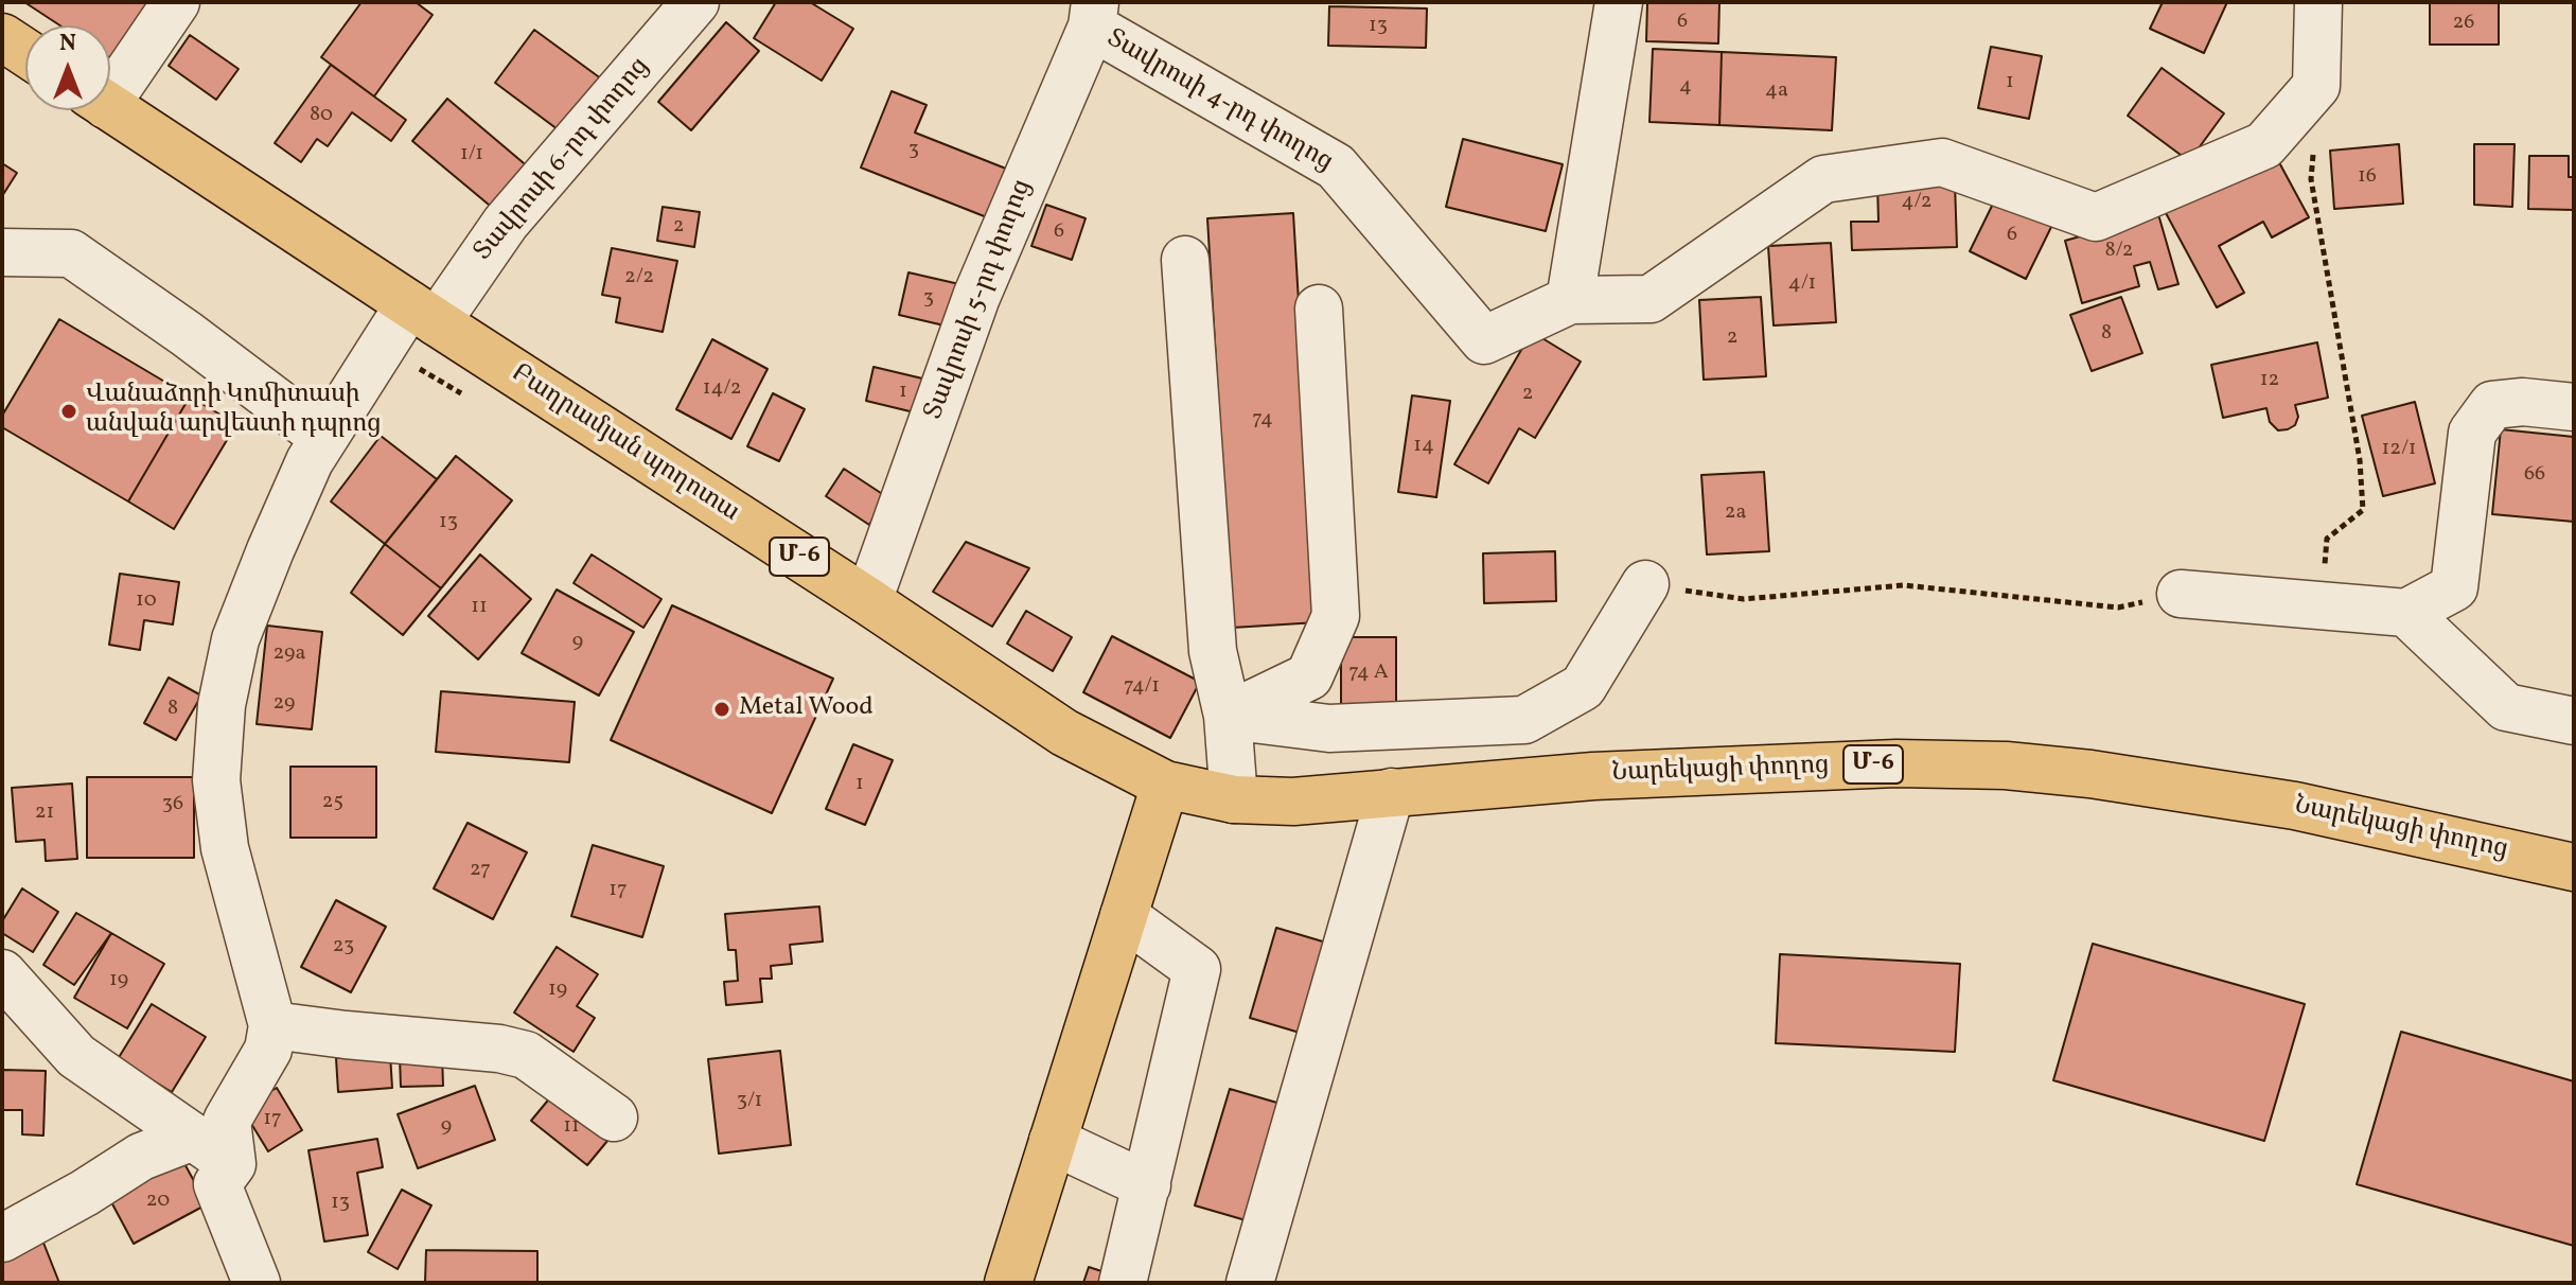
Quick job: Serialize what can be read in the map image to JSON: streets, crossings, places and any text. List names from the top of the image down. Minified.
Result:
{"streets":{"main road":["Բաղրամյան պողոտա","Մ-6","Նարեկացի փողոց"],"street":["Տավրոսի 4-րդ փողոց","Տավրոսի 6-րդ փողոց","Տավրոսի 5-րդ փողոց"]},"crossings":[["Տավրոսի 4-րդ փողոց","Տավրոսի 5-րդ փողոց"],["Տավրոսի 6-րդ փողոց","Բաղրամյան պողոտա"],["Տավրոսի 5-րդ փողոց","Բաղրամյան պողոտա"],["Բաղրամյան պողոտա","Նարեկացի փողոց"]],"places":["Վանաձորի Կոմիտասի անվան արվեստի դպրոց","Metal Wood"],"house_numbers":["6","26","13","1","4","4a","80","3","1/1","16","4/2","2","6","6","8/2","2/2","4/1","3","8","2","12","14/2","1","2","74","14","12/1","66","2a","13","10","11","9","29a","74 A","74/1","29","8","1","25","36","21","27","17","23","19","19","3/1","17","9","11","20","13"],"north":"top"}
